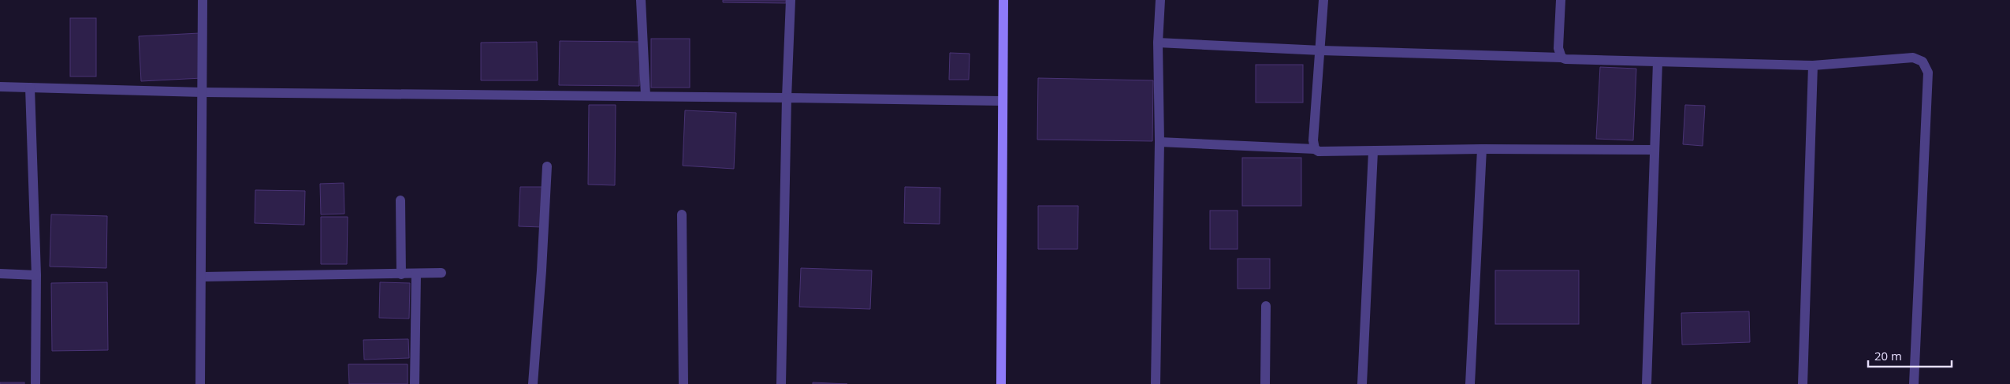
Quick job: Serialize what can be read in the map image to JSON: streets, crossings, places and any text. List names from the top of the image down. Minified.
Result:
{"scale_bar":"20 m"}
